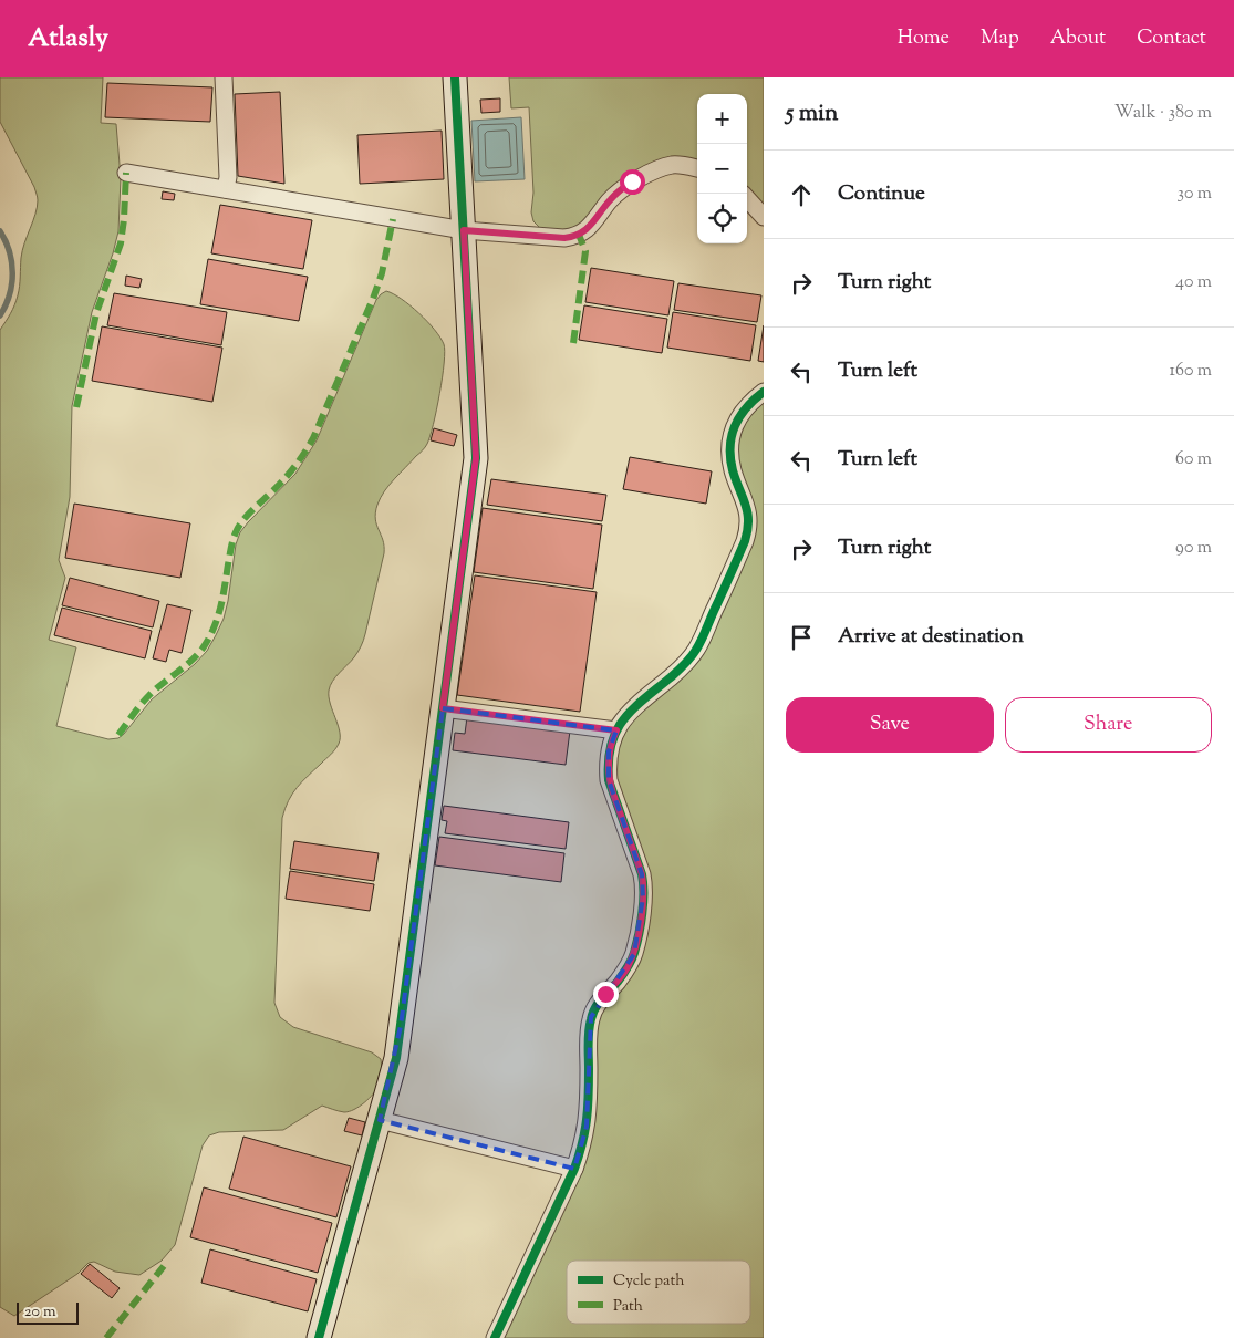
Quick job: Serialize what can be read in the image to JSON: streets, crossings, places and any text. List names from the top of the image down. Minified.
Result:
{"legend":["Cycle path","Path"],"scale_bar":"20 m","page":{"header":"Atlasly","nav":["Home","Map","About","Contact"],"heading":["5 min","Walk · 380 m"],"map_buttons":["+","−"],"list":[["Continue","30 m"],["Turn right","40 m"],["Turn left","160 m"],["Turn left","60 m"],["Turn right","90 m"],"Arrive at destination"],"buttons":["Save","Share"],"scale":"20 m"}}
